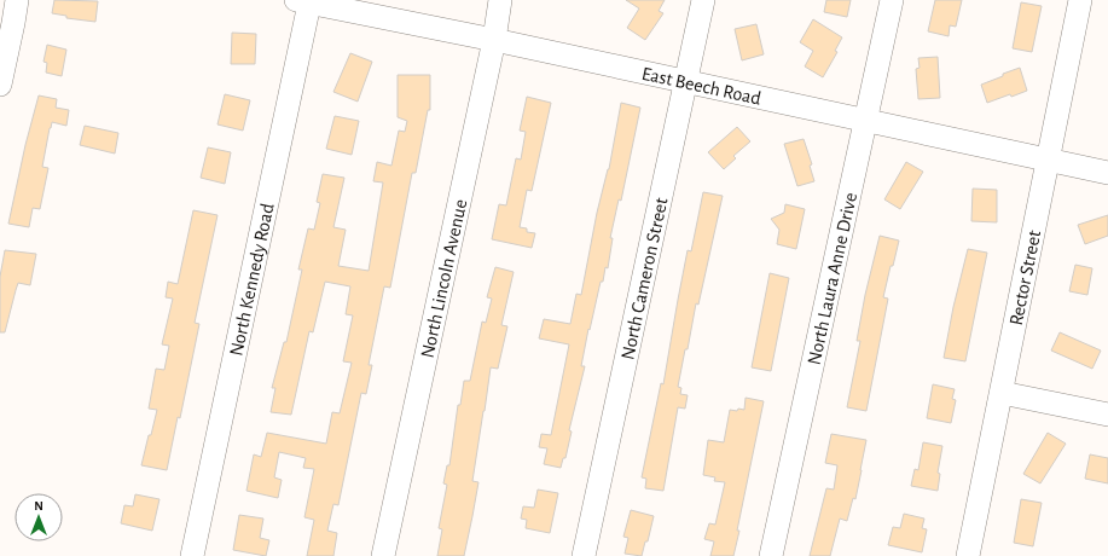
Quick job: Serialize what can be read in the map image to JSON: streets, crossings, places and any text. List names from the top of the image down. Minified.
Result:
{"streets":{"street":["East Beech Road","North Lincoln Avenue","North Cameron Street","North Laura Anne Drive","Rector Street","North Kennedy Road"]},"crossings":[["East Beech Road","North Lincoln Avenue"],["East Beech Road","North Cameron Street"],["East Beech Road","North Laura Anne Drive"],["East Beech Road","Rector Street"],["East Beech Road","North Kennedy Road"]],"north":"top"}
